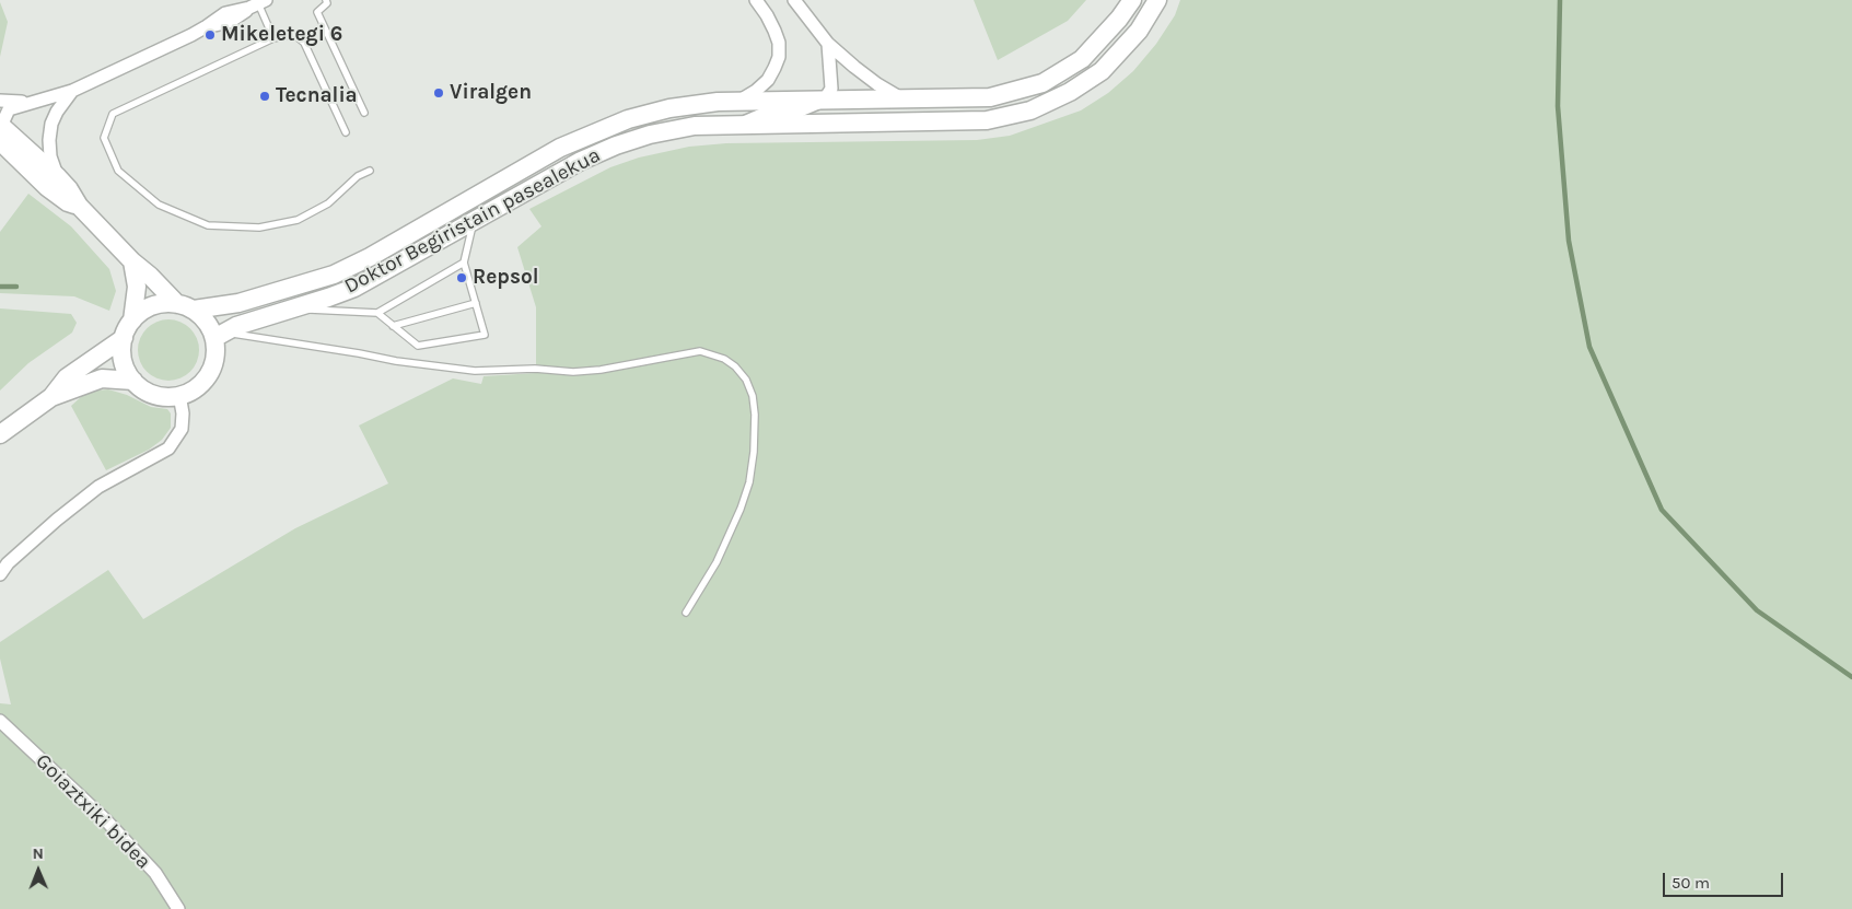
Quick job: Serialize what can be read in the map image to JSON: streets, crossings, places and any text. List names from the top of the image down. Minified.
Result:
{"streets":{"main road":["Doktor Begiristain pasealekua"],"street":["Goiaztxiki bidea"]},"places":["Mikeletegi 6","Viralgen","Tecnalia","Repsol"],"scale_bar":"50 m","north":"top"}
